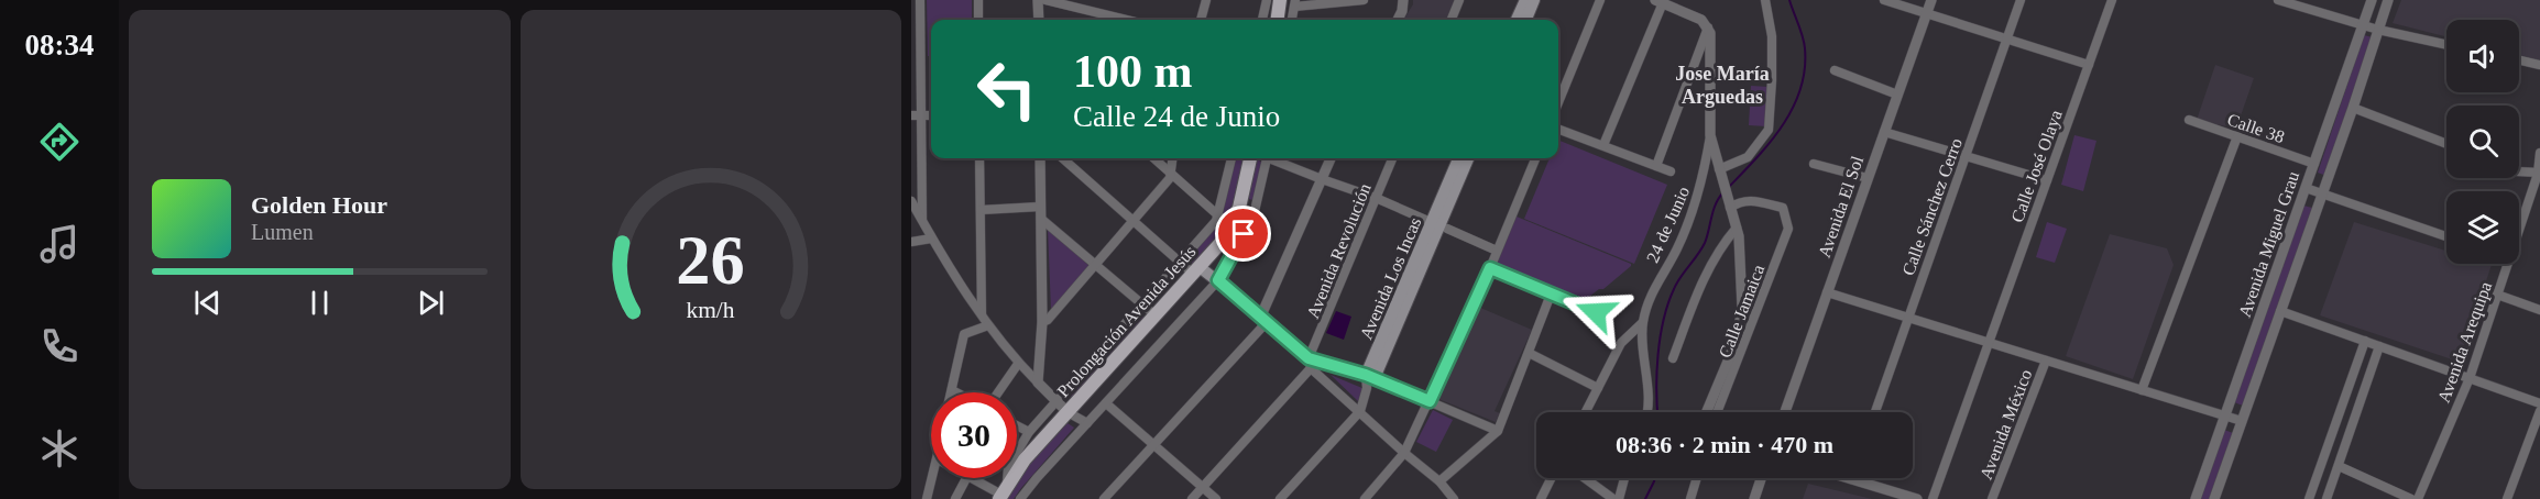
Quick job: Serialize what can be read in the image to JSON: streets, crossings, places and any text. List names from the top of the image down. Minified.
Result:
{"streets":{"main road":["Avenida Los Incas","Prolongación Avenida Jesús"],"street":["Calle 38","Calle José Olaya","Avenida El Sol","Calle Sánchez Cerro","24 de Junio","Avenida Miguel Grau","Avenida Revolución","Calle Jamaica","Avenida Arequipa","Avenida México"]},"crossings":[["Calle 38","Avenida Miguel Grau"]],"districts":["Jose María Arguedas"],"page":{"tabs":"08:34","turn":["100 m","Calle 24 de Junio"],"song":["Golden Hour","Lumen"],"limit":"30","trip":"08:36 · 2 min · 470 m","gauge":["26","km/h"]}}
